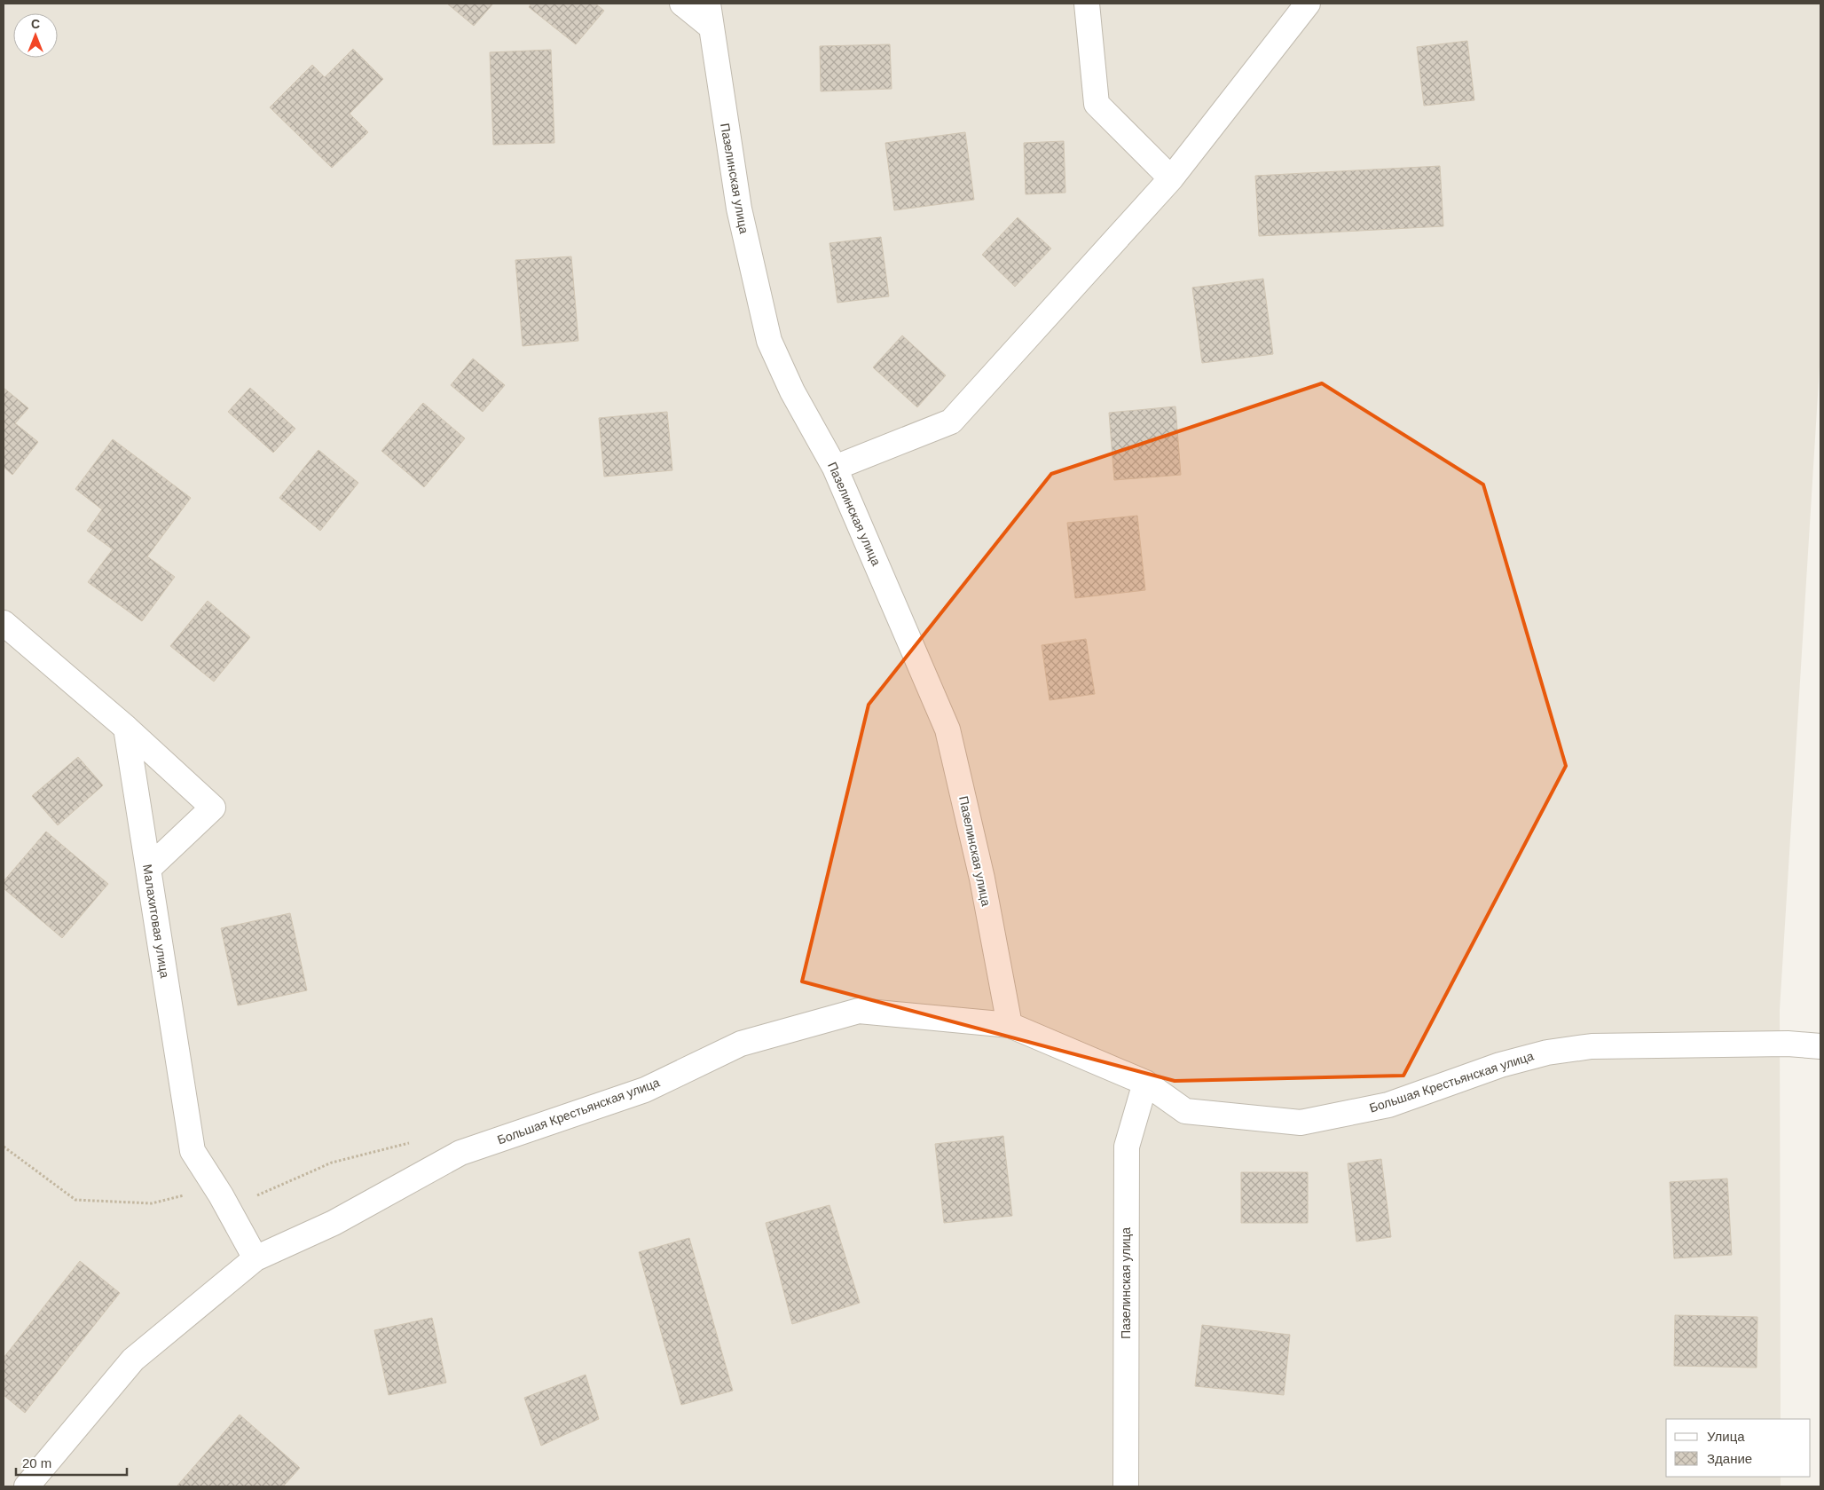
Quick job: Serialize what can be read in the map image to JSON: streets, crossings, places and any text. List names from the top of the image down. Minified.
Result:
{"streets":{"street":["Пазелинская улица","Малахитовая улица","Большая Крестьянская улица"]},"crossings":[["Пазелинская улица","Большая Крестьянская улица"],["Малахитовая улица","Большая Крестьянская улица"]],"legend":["Улица","Здание"],"scale_bar":"20 m","north":"top"}
